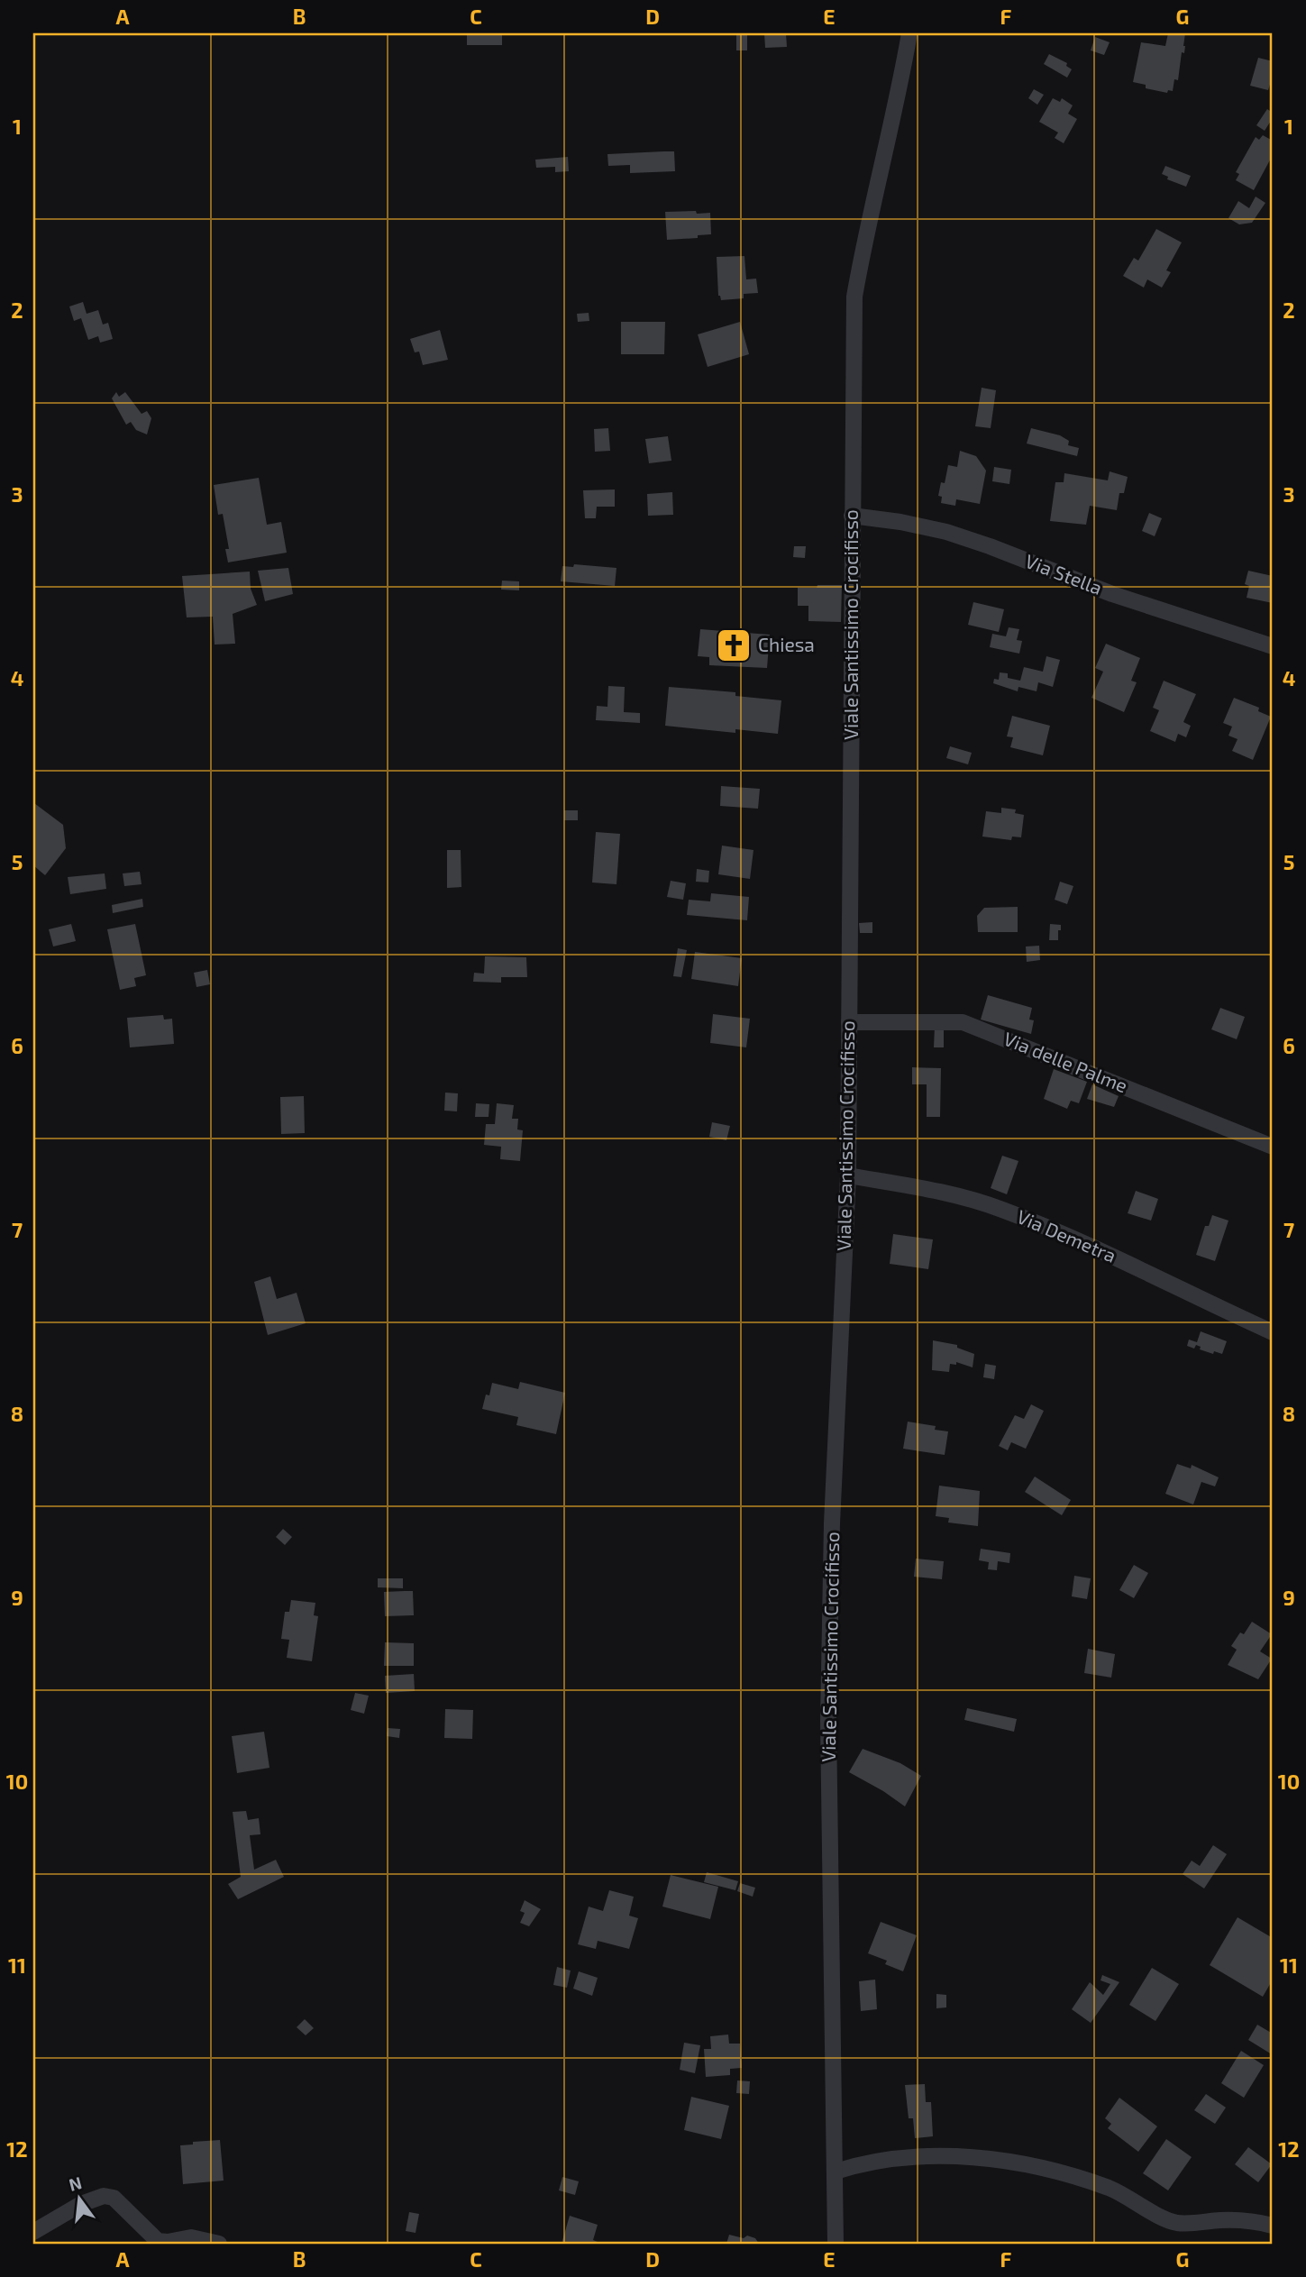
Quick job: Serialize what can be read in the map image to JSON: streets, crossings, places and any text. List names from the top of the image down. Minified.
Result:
{"streets":{"street":["Via Stella","Viale Santissimo Crocifisso","Via delle Palme","Via Demetra"]},"crossings":[["Via Stella","Viale Santissimo Crocifisso"],["Viale Santissimo Crocifisso","Via delle Palme"],["Viale Santissimo Crocifisso","Via Demetra"]],"places":{"church":["Chiesa"]},"north":"top","grid":{"columns":["A","B","C","D","E","F","G"],"rows":["1","2","3","4","5","6","7","8","9","10","11","12"]}}
